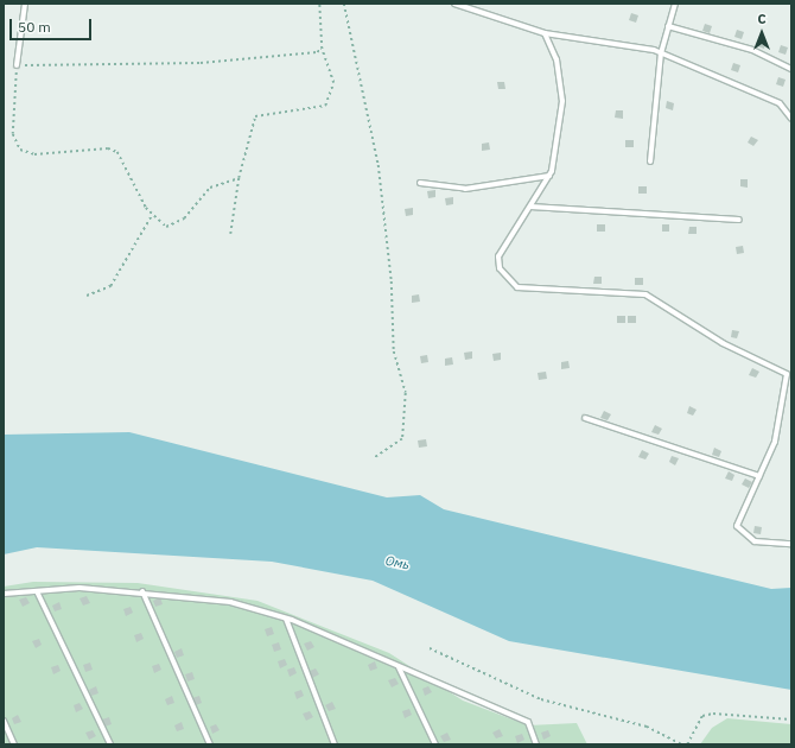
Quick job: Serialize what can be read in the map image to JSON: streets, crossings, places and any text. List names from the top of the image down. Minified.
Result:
{"water":["Омь"],"scale_bar":"50 m","north":"top"}
